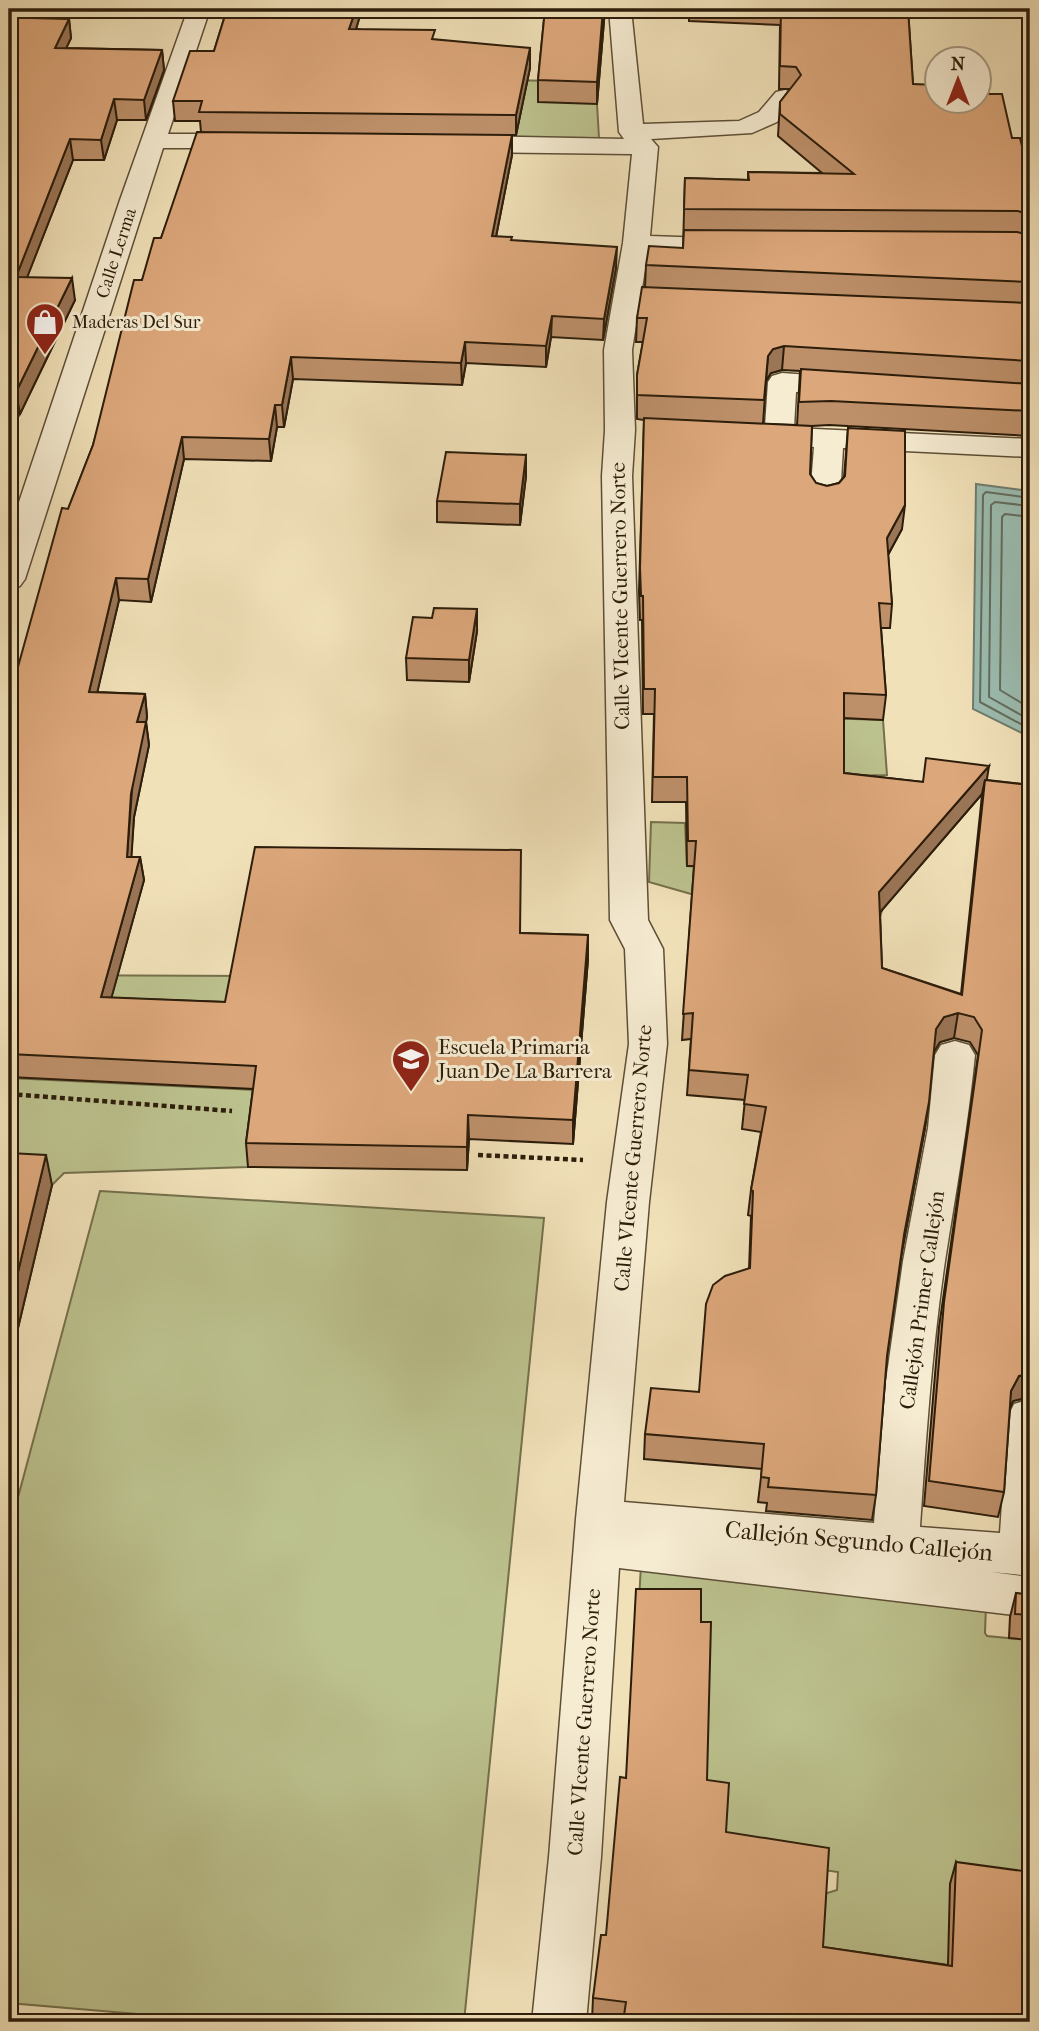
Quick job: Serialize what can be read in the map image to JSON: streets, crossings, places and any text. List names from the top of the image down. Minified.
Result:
{"streets":{"street":["Calle Lerma","Calle VIcente Guerrero Norte","Callejón Primer Callejón","Callejón Segundo Callejón"]},"crossings":[["Calle VIcente Guerrero Norte","Callejón Segundo Callejón"],["Callejón Primer Callejón","Callejón Segundo Callejón"]],"places":{"shop":["Maderas Del Sur"],"school or university":["Escuela Primaria Juan De La Barrera"]},"north":"top"}
